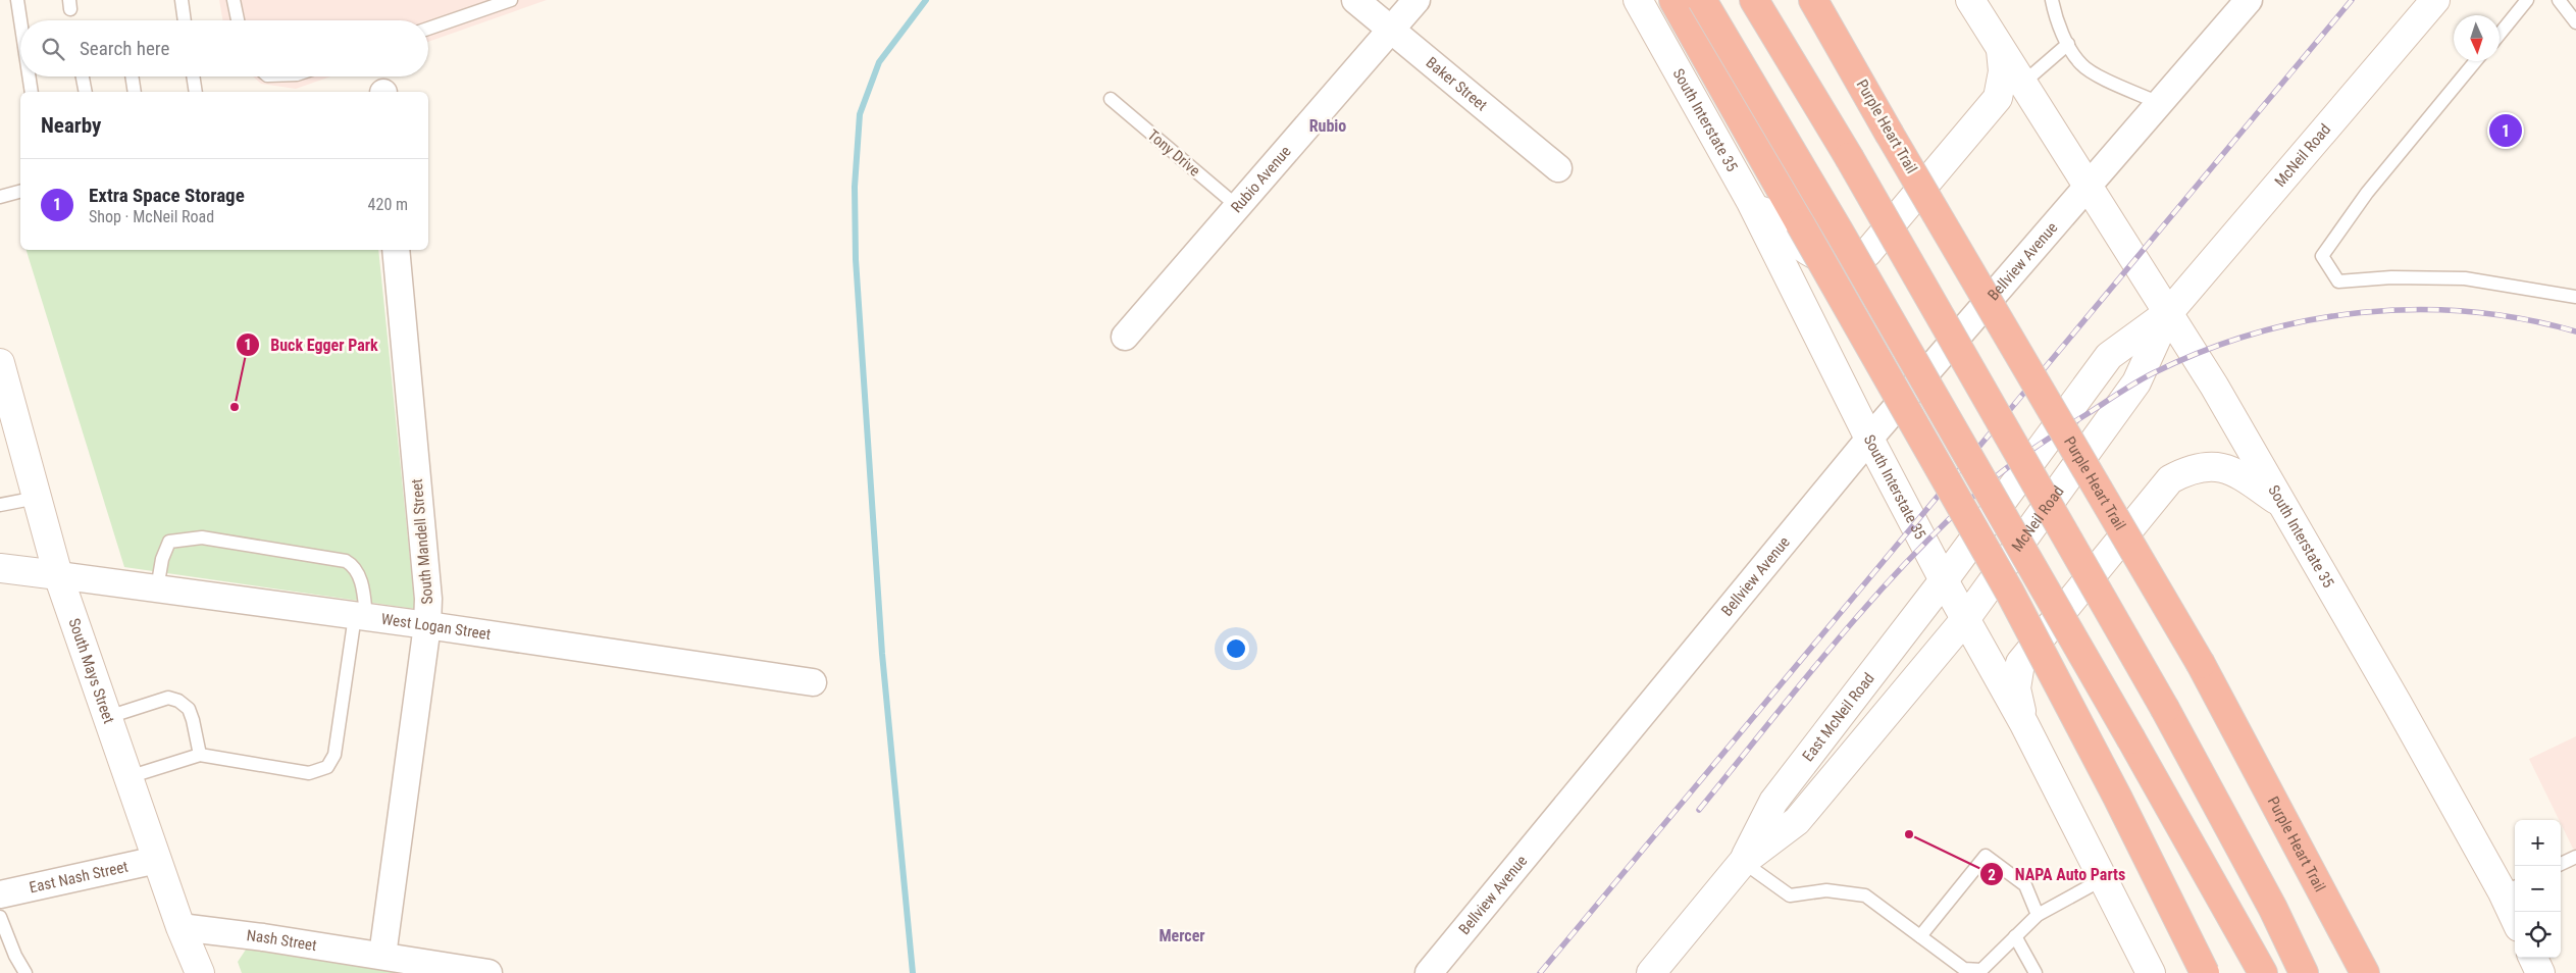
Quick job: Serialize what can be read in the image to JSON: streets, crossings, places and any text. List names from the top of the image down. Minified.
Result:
{"streets":{"highway":["Purple Heart Trail"],"main road":["South Interstate 35","McNeil Road","South Mays Street","East McNeil Road"],"street":["Baker Street","Rubio Avenue","Bellview Avenue","South Mandell Street","West Logan Street","East Nash Street","Nash Street"],"lane":["Tony Drive"]},"crossings":[["Baker Street","Rubio Avenue"],["South Interstate 35","McNeil Road"],["South Interstate 35","Bellview Avenue"],["South Interstate 35","East McNeil Road"],["Tony Drive","Rubio Avenue"],["McNeil Road","East McNeil Road"],["South Mandell Street","West Logan Street"],["South Mandell Street","Nash Street"],["West Logan Street","South Mays Street"],["South Mays Street","East Nash Street"],["South Mays Street","Nash Street"]],"districts":["Rubio","Mercer"],"places":["Buck Egger Park","NAPA Auto Parts"],"north":"bottom","page":{"search":"Search here","heading":"Nearby","pins":"1","list":[{"mark":"1","name":"Extra Space Storage","note":"Shop · McNeil Road","value":"420 m"}],"map_buttons":["+","−"]}}
